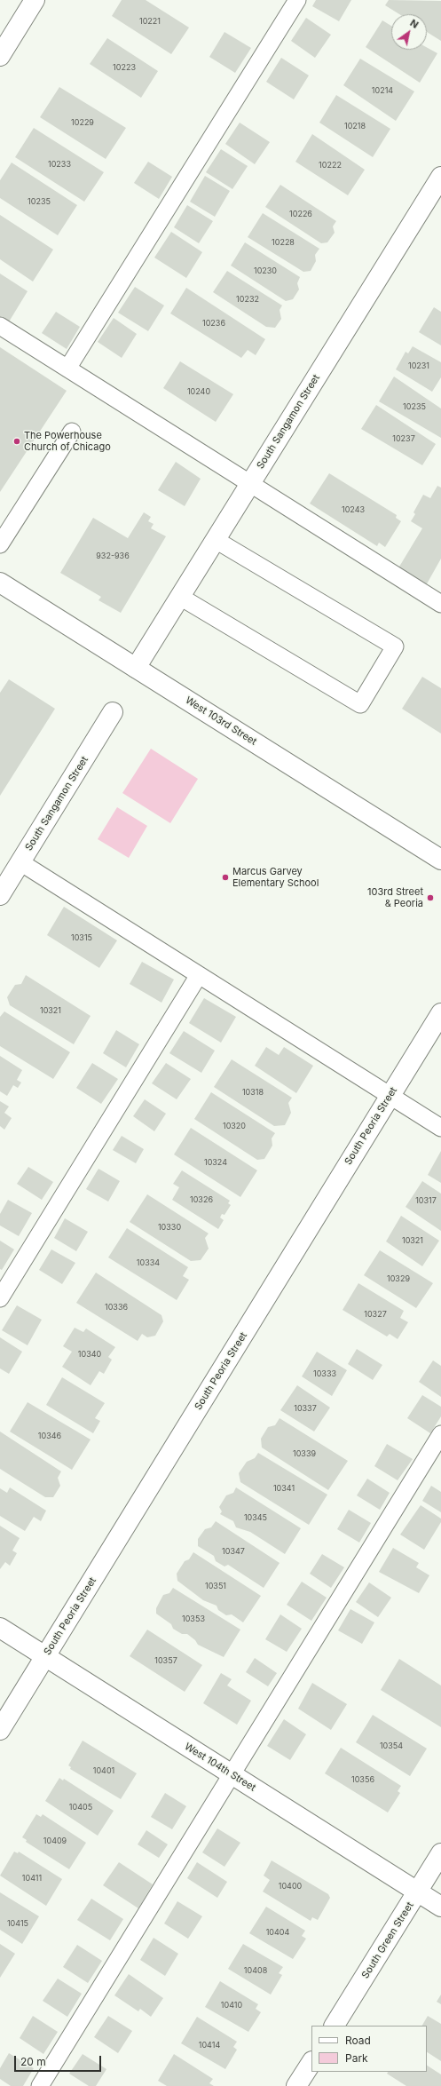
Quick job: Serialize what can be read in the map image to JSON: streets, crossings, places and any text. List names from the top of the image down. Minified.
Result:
{"streets":{"street":["South Sangamon Street","West 103rd Street","South Peoria Street","West 104th Street","South Green Street"]},"crossings":[["South Sangamon Street","West 103rd Street"],["South Peoria Street","West 104th Street"],["West 104th Street","South Green Street"]],"places":["The Powerhouse Church of Chicago","Marcus Garvey Elementary School","103rd Street & Peoria"],"house_numbers":["10221","10223","10214","10229","10218","10233","10222","10235","10226","10228","10230","10232","10236","10231","10240","10235","10237","10243","932-936","10315","10321","10318","10320","10324","10326","10317","10330","10321","10334","10329","10336","10327","10340","10333","10337","10346","10339","10341","10345","10347","10351","10353","10357","10354","10401","10356","10405","10409","10411","10400","10415","10404","10408","10410","10414"],"legend":["Road","Park"],"scale_bar":"20 m","north":"top right"}
